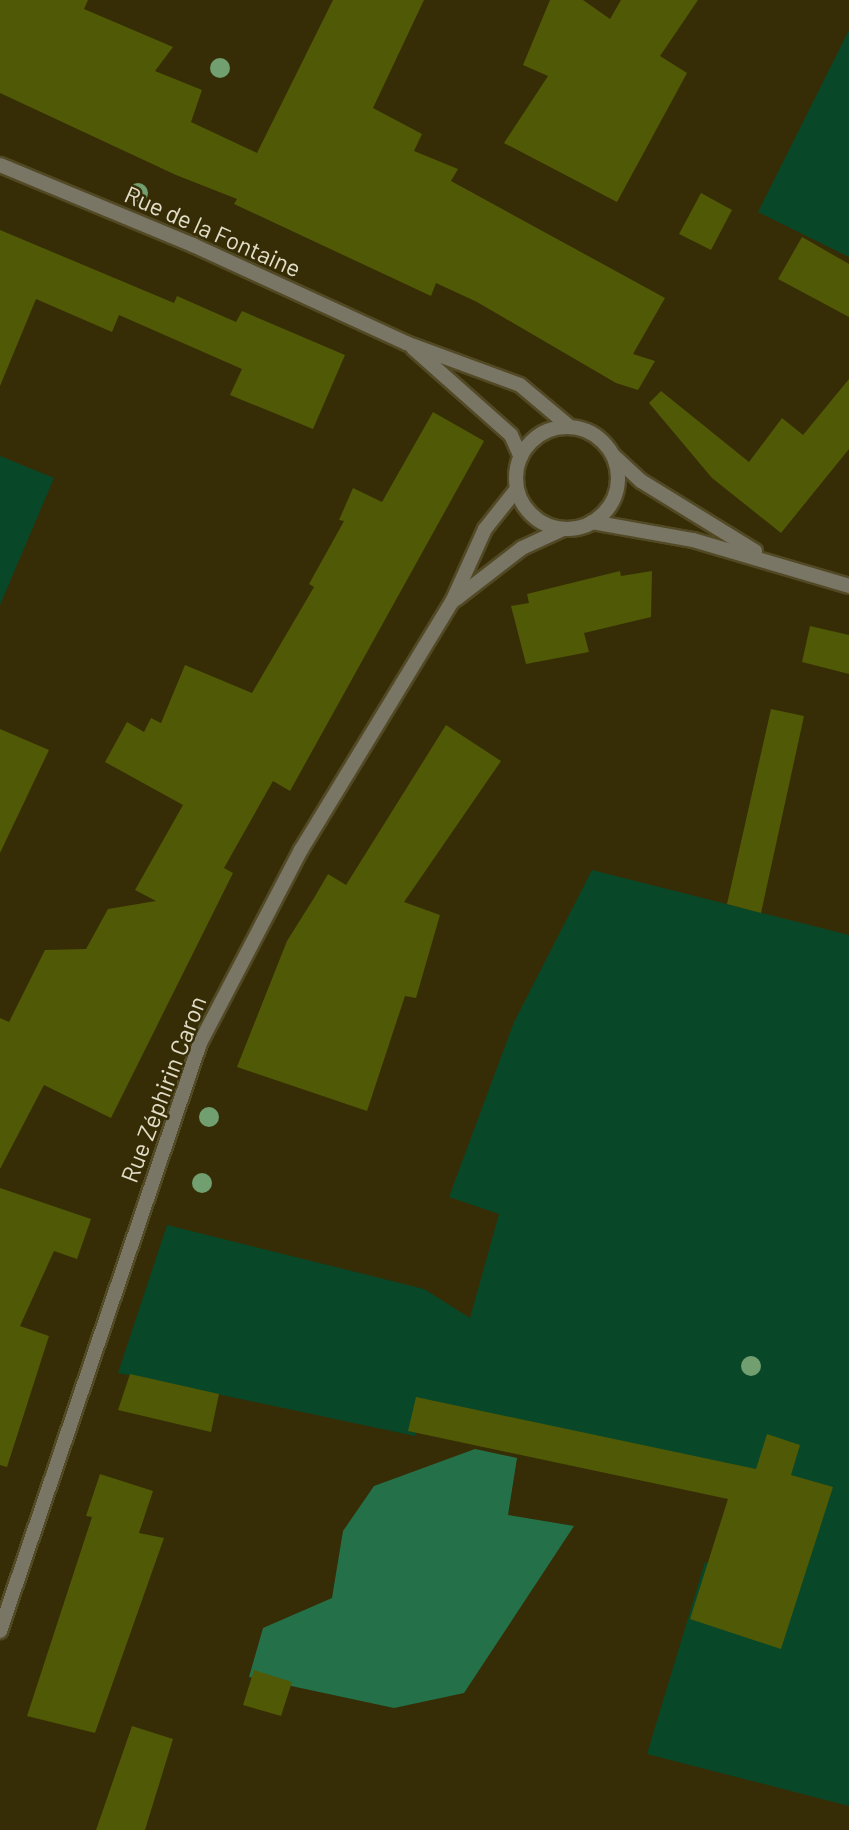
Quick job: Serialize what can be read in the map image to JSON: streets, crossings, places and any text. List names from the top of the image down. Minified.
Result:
{"streets":{"street":["Rue de la Fontaine","Rue Zéphirin Caron"]},"crossings":[["Rue de la Fontaine","Rue Zéphirin Caron"]]}
